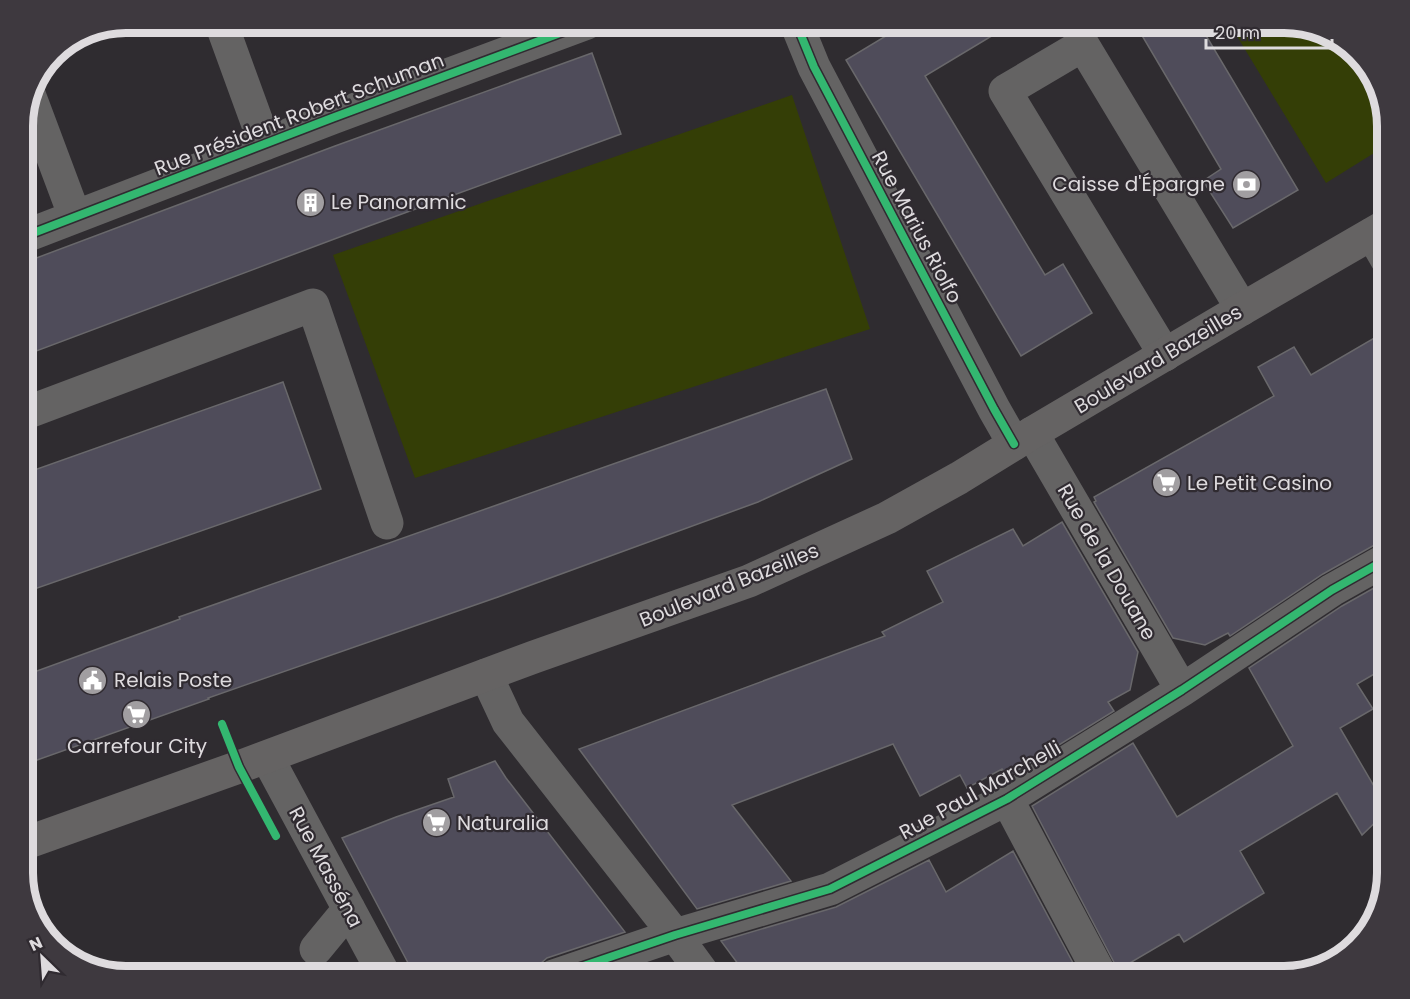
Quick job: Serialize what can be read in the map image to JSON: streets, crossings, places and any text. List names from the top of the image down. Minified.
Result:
{"streets":{"main road":["Boulevard Bazeilles"],"street":["Rue Président Robert Schuman","Rue Marius Riolfo","Rue de la Douane","Rue Paul Marchelli","Rue Masséna"]},"crossings":[["Rue Marius Riolfo","Boulevard Bazeilles"],["Rue Marius Riolfo","Rue de la Douane"],["Boulevard Bazeilles","Rue de la Douane"],["Boulevard Bazeilles","Rue Masséna"],["Rue de la Douane","Rue Paul Marchelli"]],"places":{"bank":["Caisse d'Épargne"],"building":["Le Panoramic"],"supermarket":["Le Petit Casino","Carrefour City","Naturalia"],"public building":["Relais Poste"]},"scale_bar":"20 m","north":"top left"}
